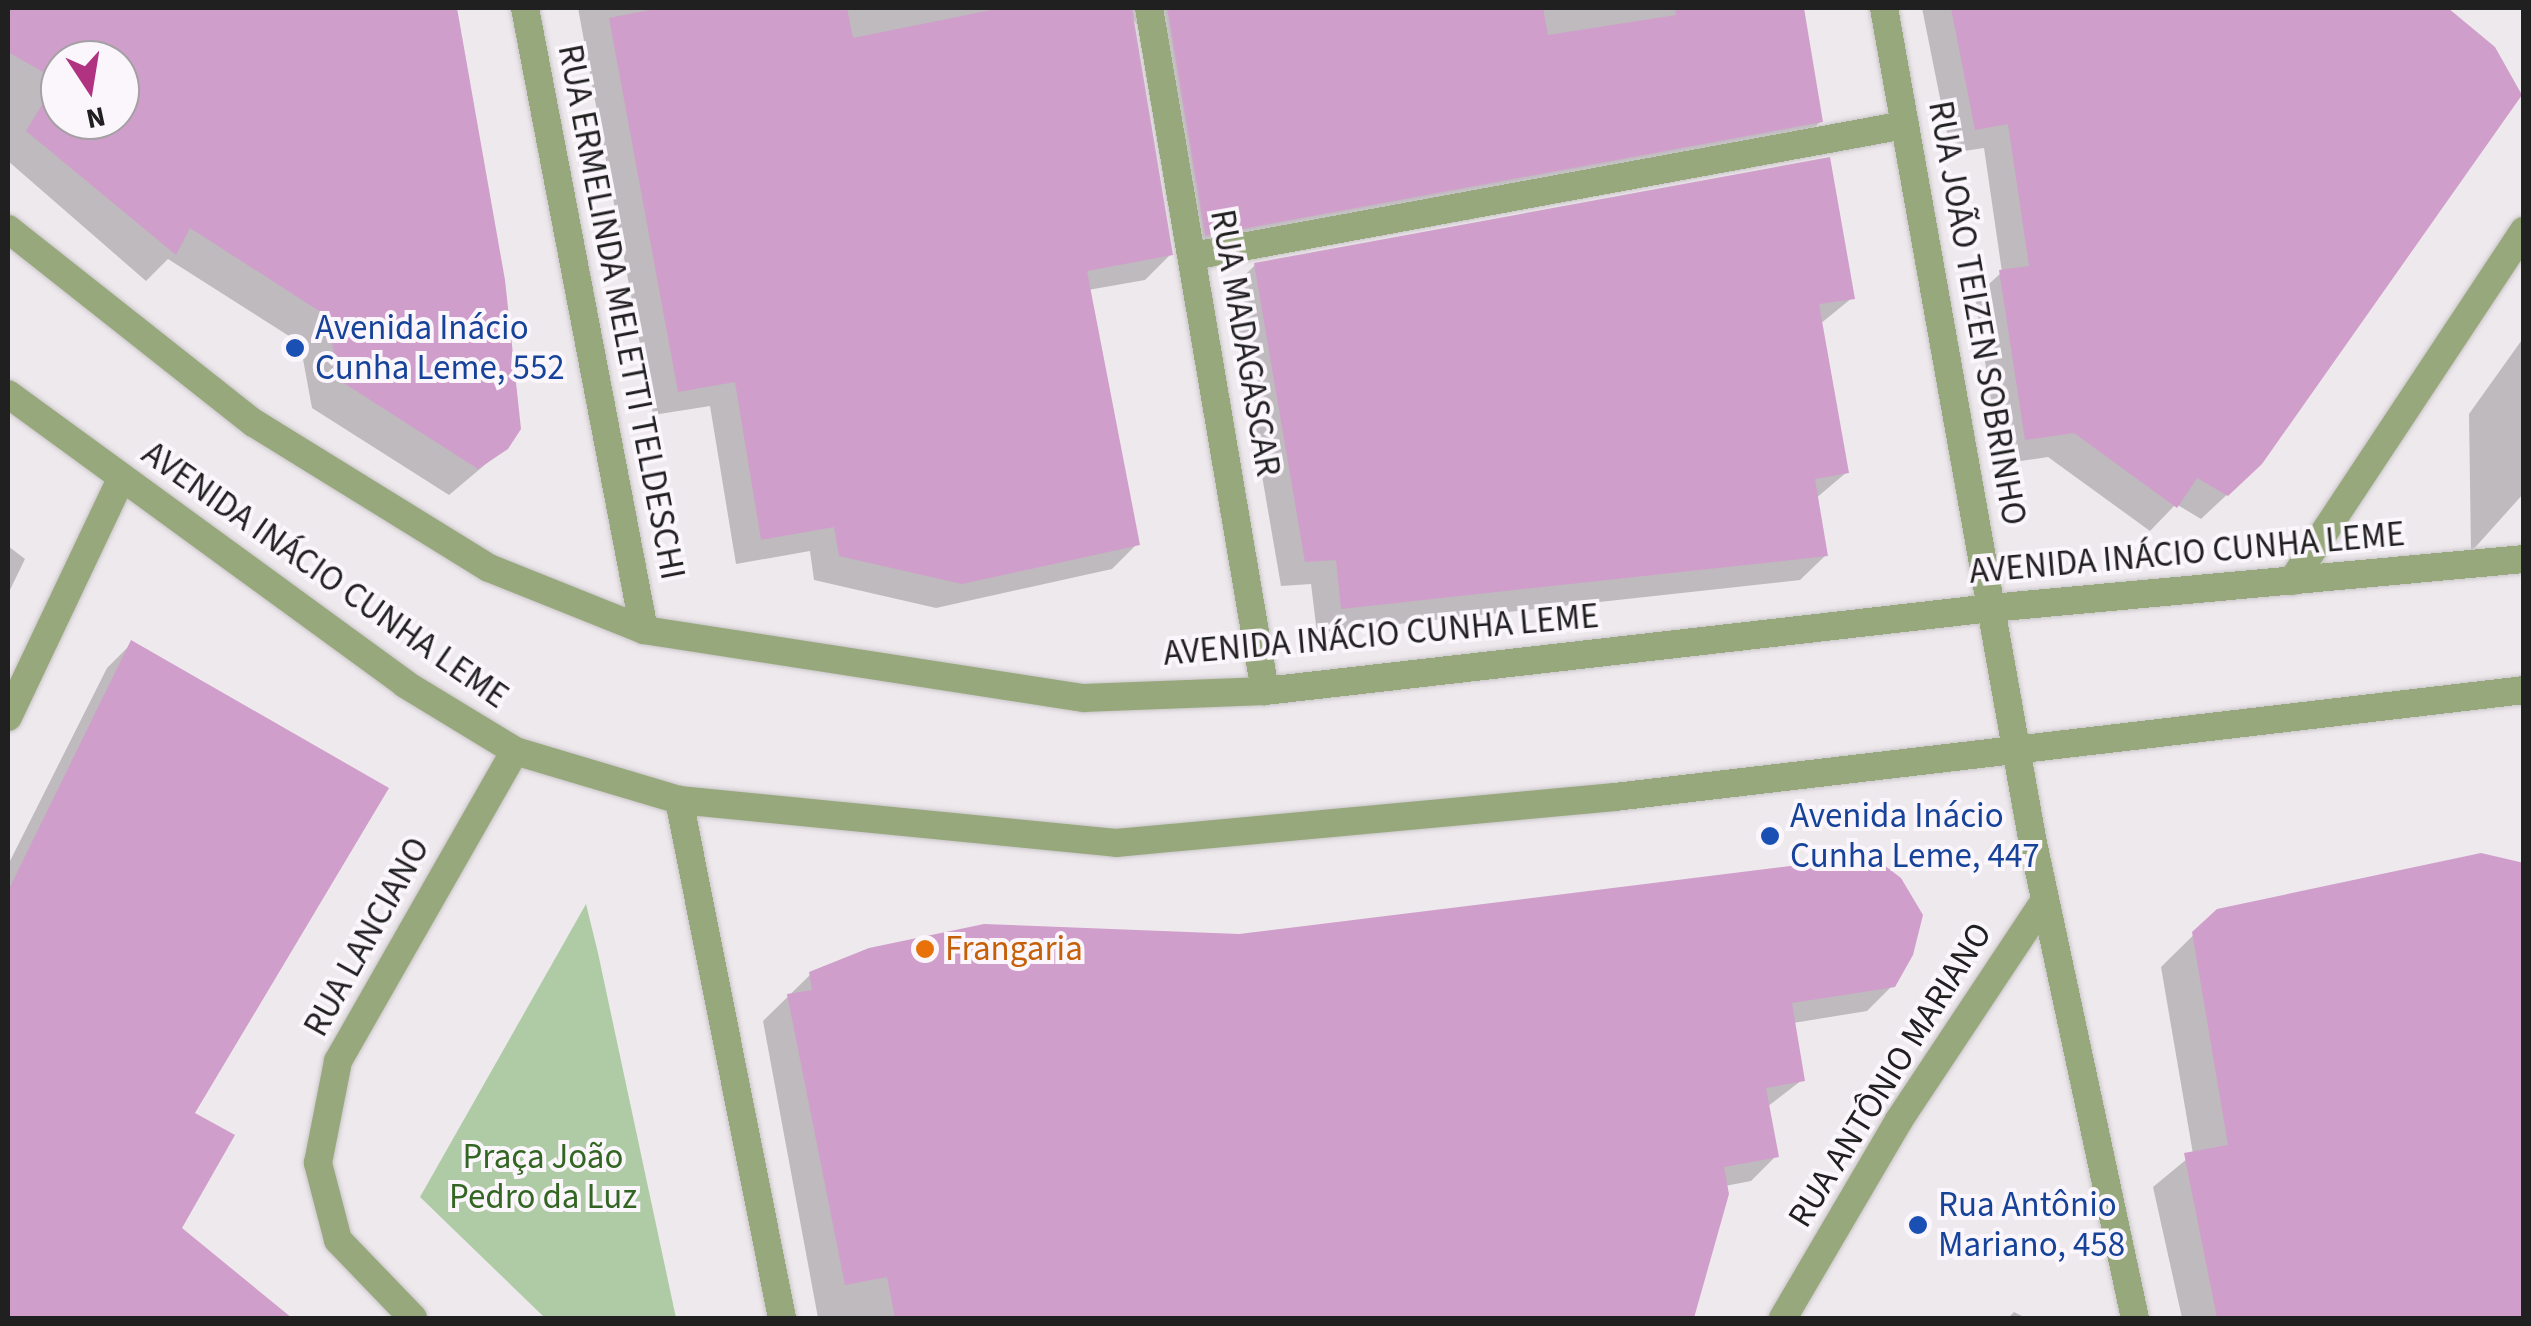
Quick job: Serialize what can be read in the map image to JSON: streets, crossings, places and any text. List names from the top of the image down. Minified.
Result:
{"streets":{"street":["RUA ERMELINDA MELETTI TELDESCHI","RUA JOÃO TEIZEN SOBRINHO","RUA MADAGASCAR","AVENIDA INÁCIO CUNHA LEME","RUA LANCIANO","RUA ANTÔNIO MARIANO"]},"crossings":[["RUA ERMELINDA MELETTI TELDESCHI","AVENIDA INÁCIO CUNHA LEME"],["RUA JOÃO TEIZEN SOBRINHO","AVENIDA INÁCIO CUNHA LEME"],["RUA MADAGASCAR","AVENIDA INÁCIO CUNHA LEME"],["AVENIDA INÁCIO CUNHA LEME","RUA LANCIANO"]],"parks":["Praça João Pedro da Luz"],"places":["Avenida Inácio Cunha Leme, 552","Avenida Inácio Cunha Leme, 447","Frangaria","Rua Antônio Mariano, 458"],"north":"bottom"}
